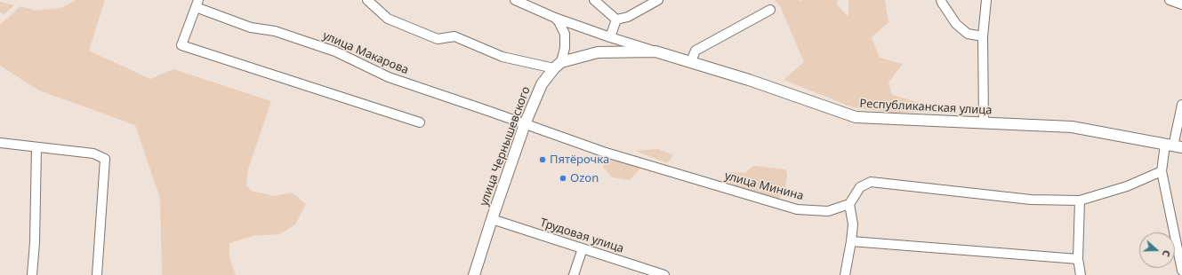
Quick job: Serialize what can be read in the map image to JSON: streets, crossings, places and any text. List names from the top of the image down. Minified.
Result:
{"streets":{"street":["улица Макарова","Республиканская улица","улица Чернышевского","улица Минина","Трудовая улица"]},"crossings":[["улица Макарова","улица Чернышевского"],["улица Макарова","улица Минина"],["улица Чернышевского","улица Минина"],["улица Чернышевского","Трудовая улица"]],"places":["Пятёрочка","Ozon"],"north":"right"}
